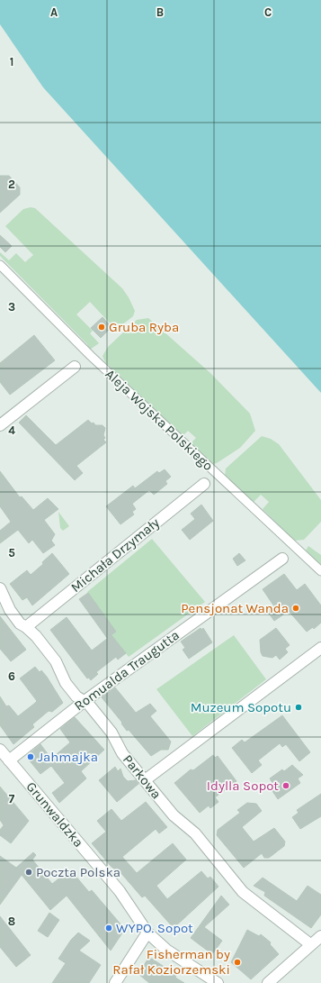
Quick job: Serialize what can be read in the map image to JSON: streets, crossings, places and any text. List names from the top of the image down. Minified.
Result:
{"streets":{"street":["Aleja Wojska Polskiego","Michała Drzymały","Romualda Traugutta","Parkowa","Grunwaldzka"]},"crossings":[["Michała Drzymały","Parkowa"],["Romualda Traugutta","Parkowa"],["Romualda Traugutta","Grunwaldzka"]],"places":["Gruba Ryba","Pensjonat Wanda","Muzeum Sopotu","Jahmajka","Idylla Sopot","Poczta Polska","WYPO. Sopot","Fisherman by Rafał Koziorzemski"],"grid":{"columns":["A","B","C"],"rows":["1","2","3","4","5","6","7","8"]}}
